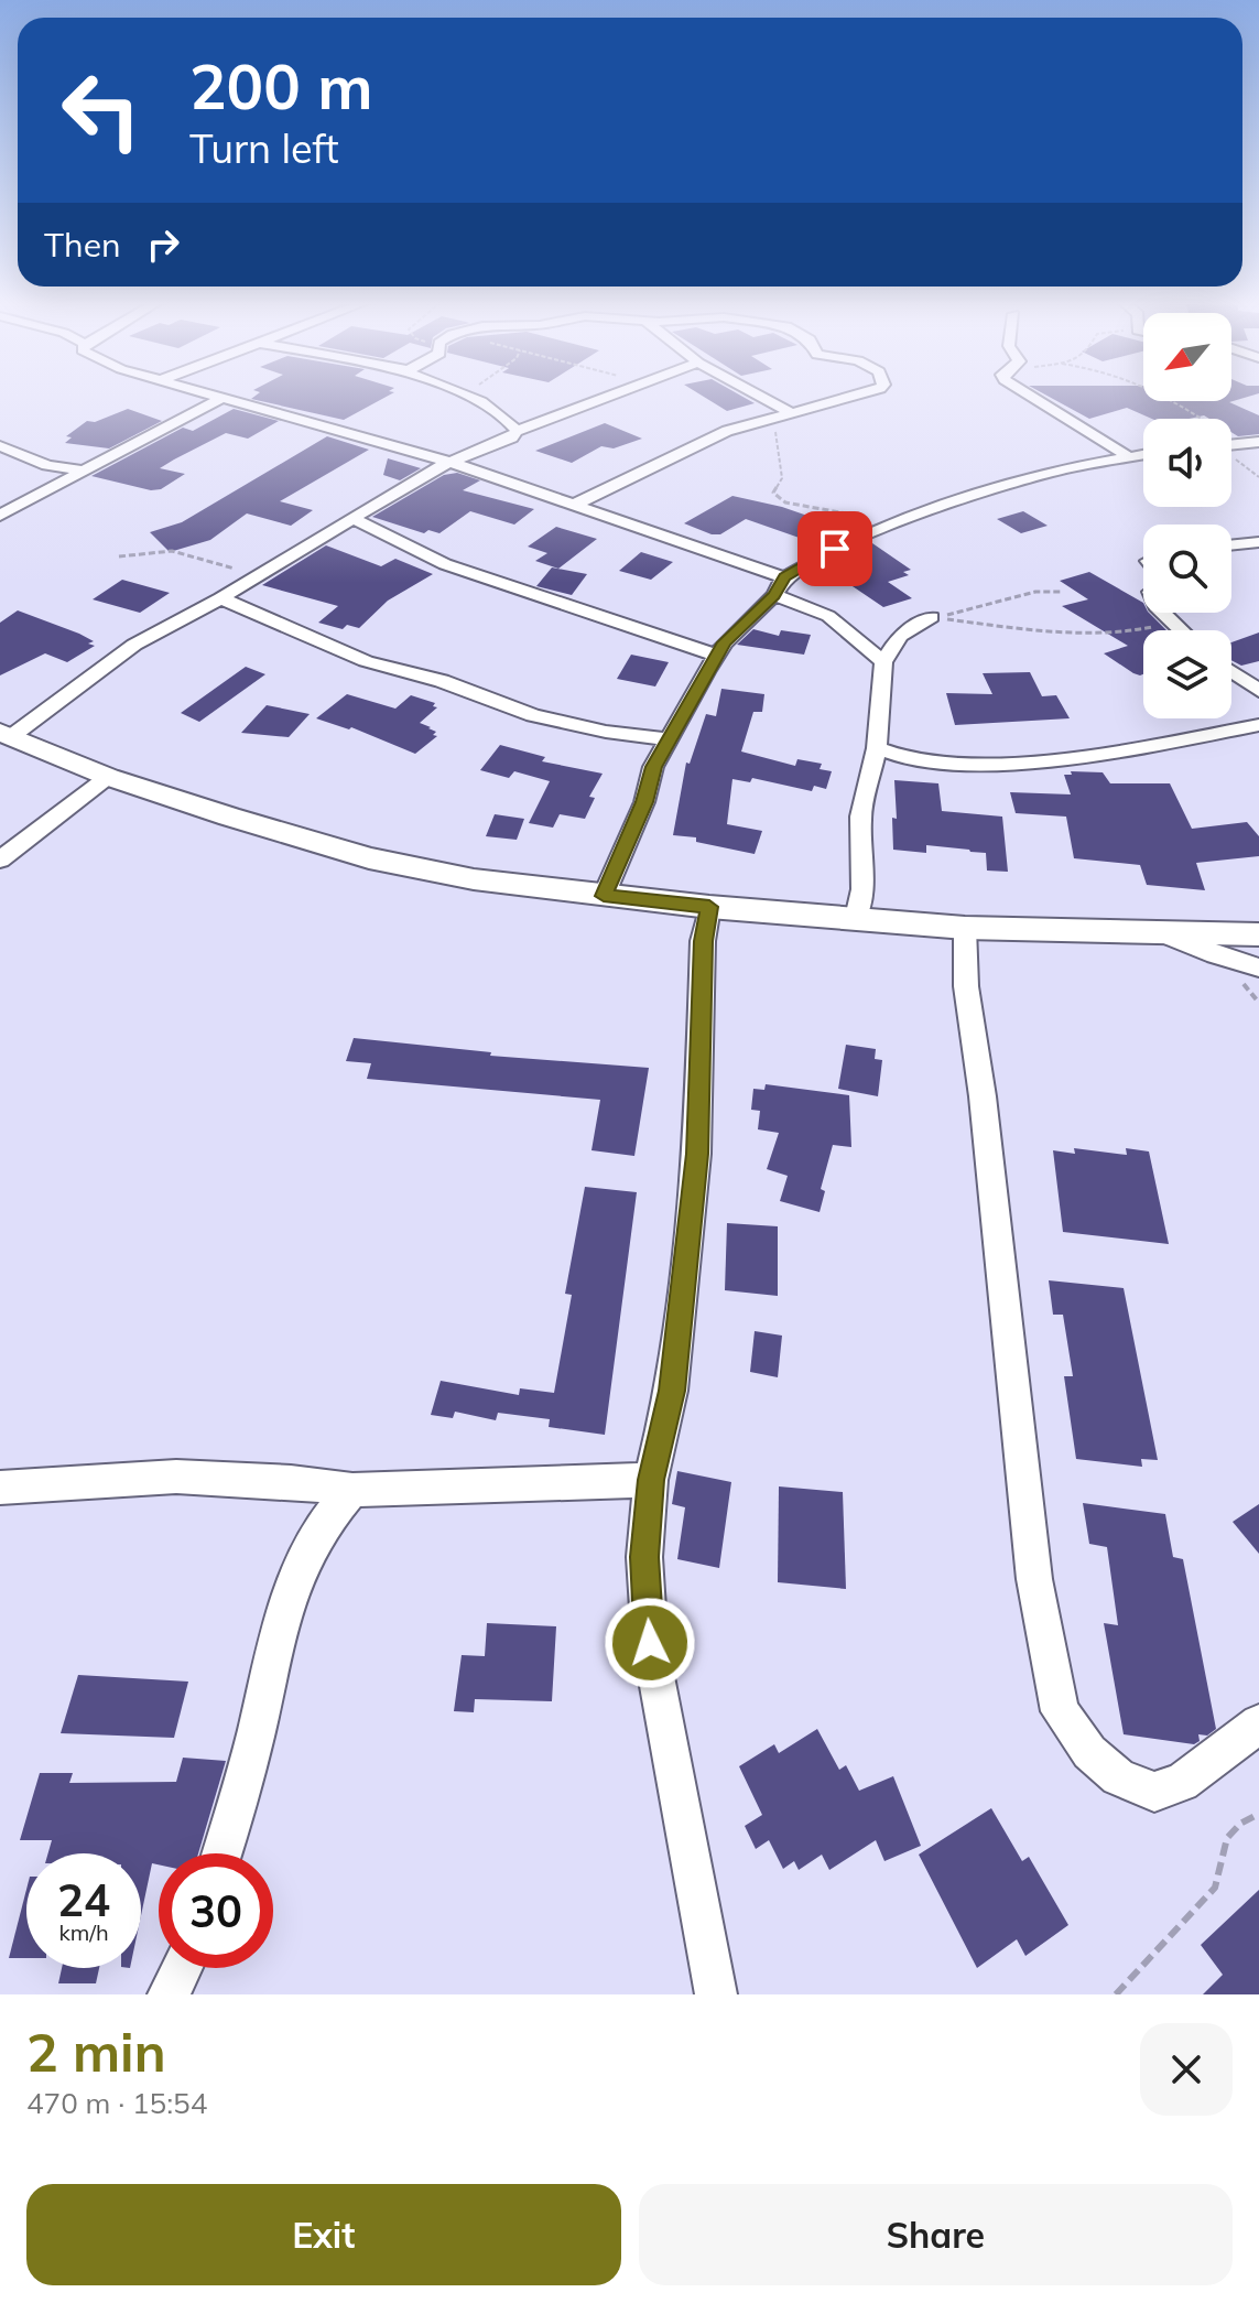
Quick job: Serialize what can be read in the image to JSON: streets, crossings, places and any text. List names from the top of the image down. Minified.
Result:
{"north":"bottom left","page":{"turn":["200 m","Turn left"],"then":"Then","speed":"24 km/h","limit":"30","heading":["2 min","470 m · 15:54"],"buttons":["Exit","Share"]}}
